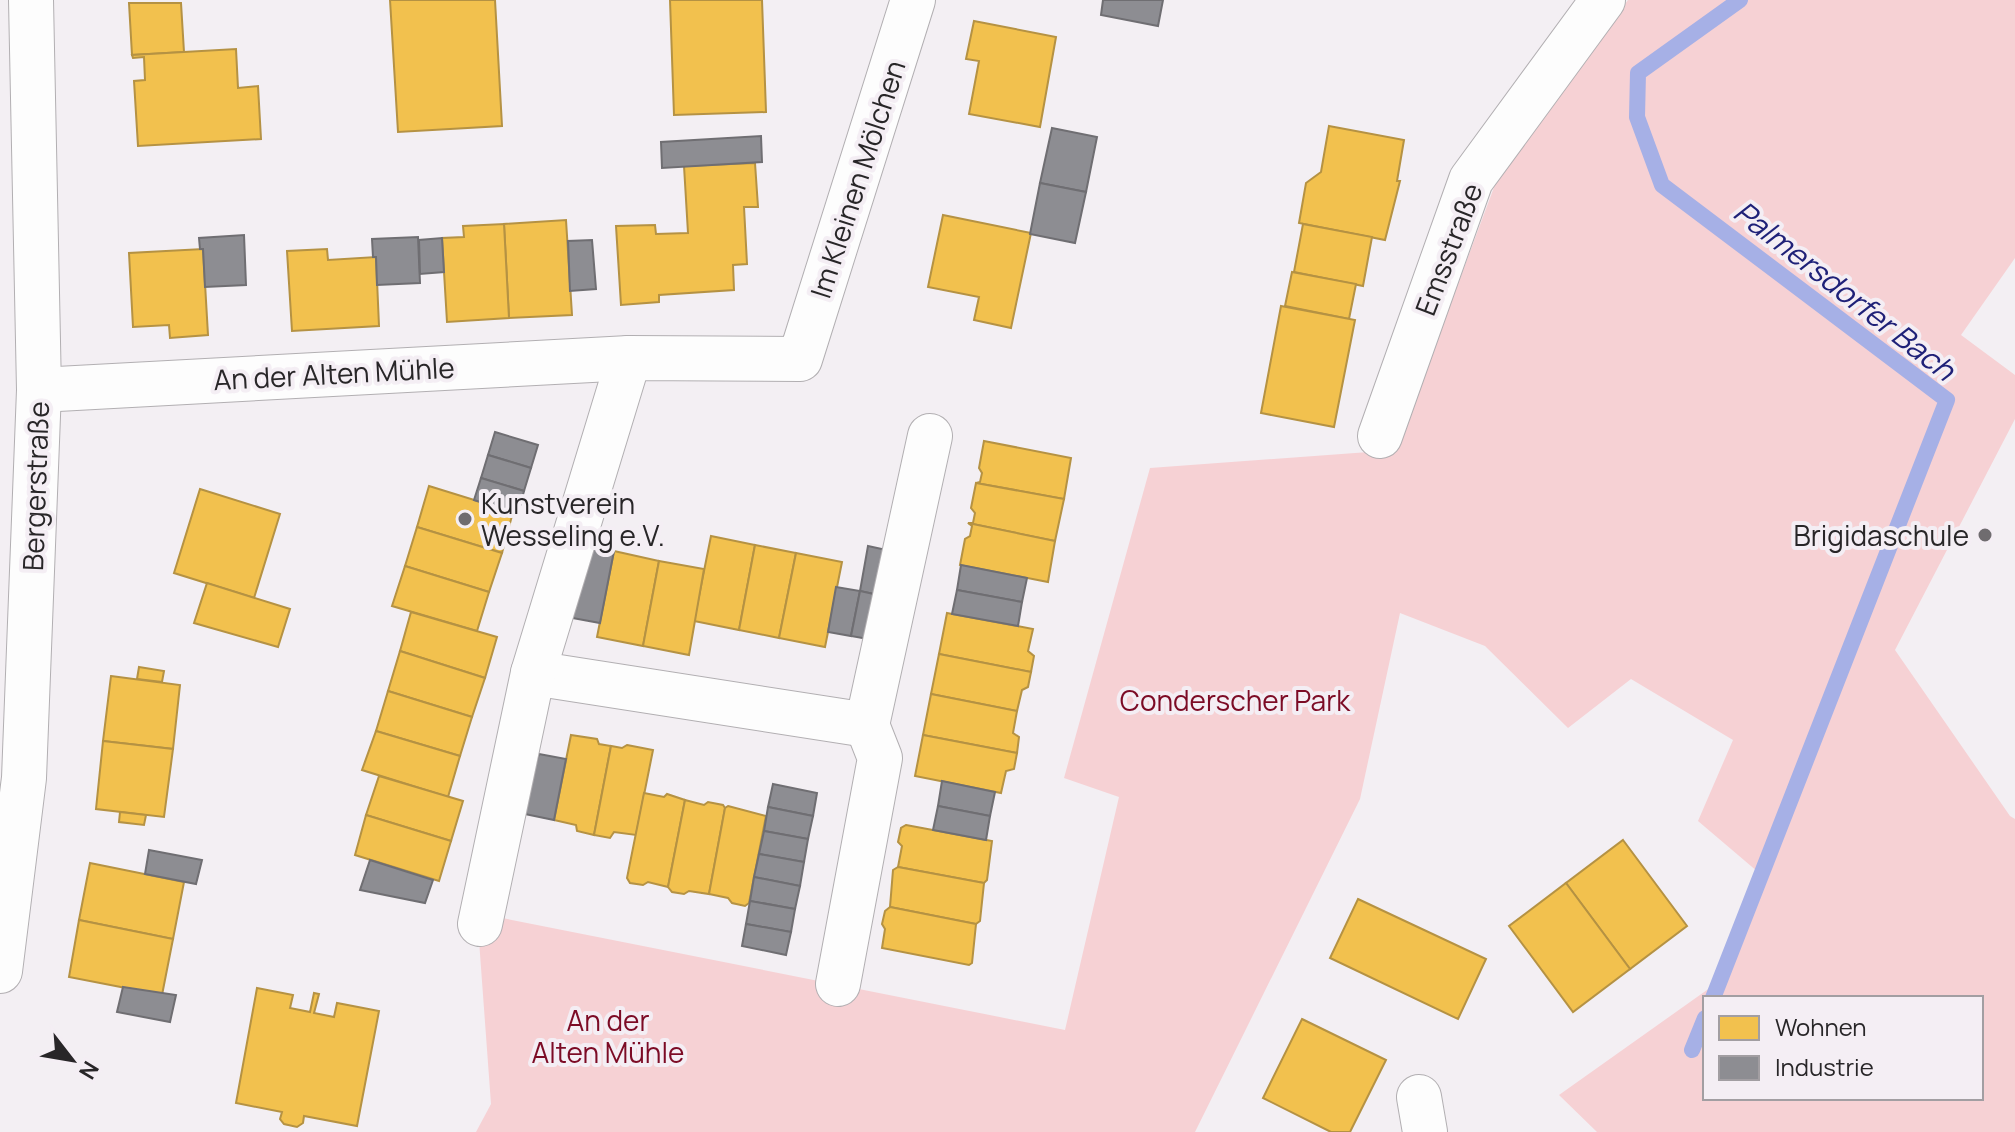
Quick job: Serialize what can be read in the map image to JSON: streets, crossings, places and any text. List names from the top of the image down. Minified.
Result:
{"streets":{"street":["Im Kleinen Mölchen","Emsstraße","An der Alten Mühle","Bergerstraße"]},"crossings":[["Im Kleinen Mölchen","An der Alten Mühle"],["An der Alten Mühle","Bergerstraße"]],"water":["Palmersdorfer Bach"],"parks":["Conderscher Park","An der Alten Mühle"],"places":["Kunstverein Wesseling e.V.","Brigidaschule"],"legend":["Wohnen","Industrie"],"north":"bottom right"}
